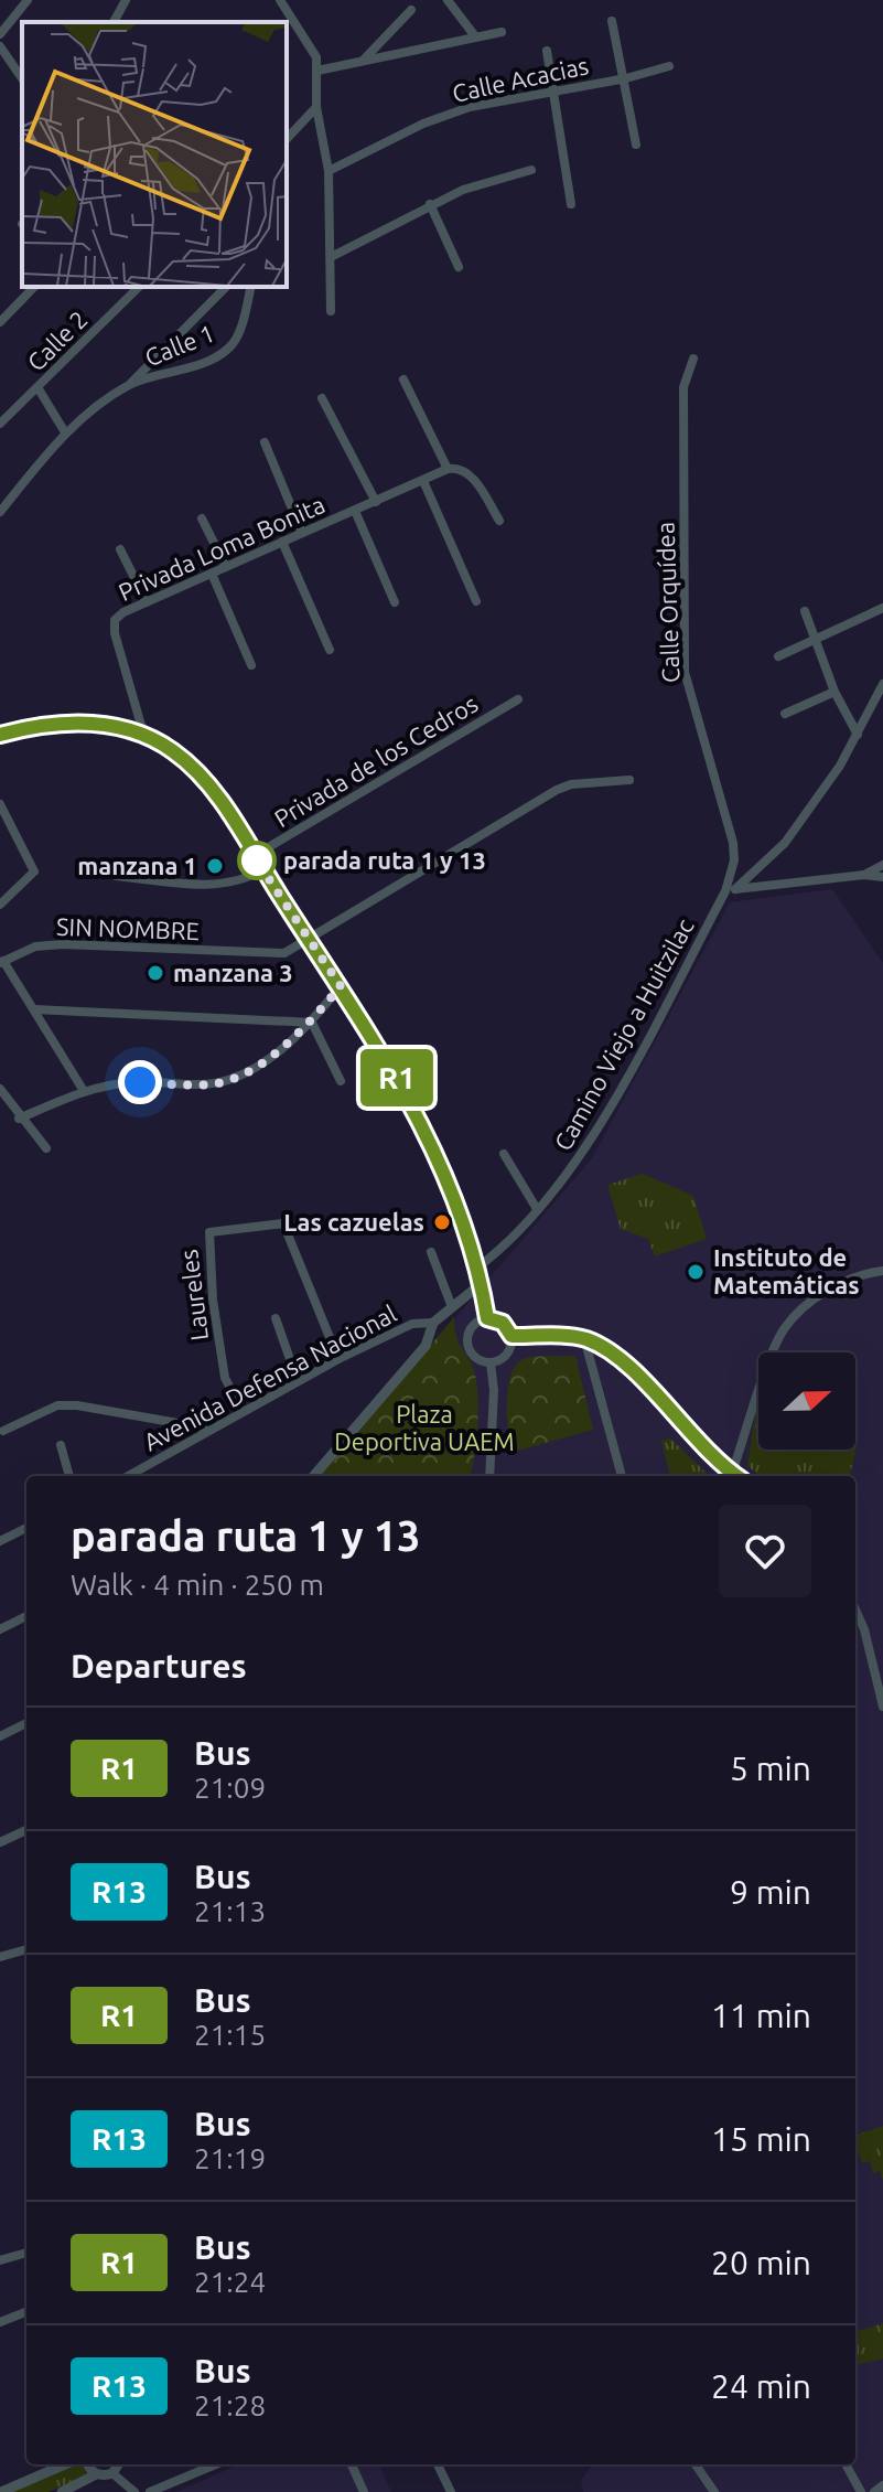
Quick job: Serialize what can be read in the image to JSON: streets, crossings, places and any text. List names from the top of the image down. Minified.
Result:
{"streets":{"street":["Calle Acacias","Calle 2","Calle 1","Privada Loma Bonita","Calle Orquídea","Privada de los Cedros","SIN NOMBRE","Camino Viejo a Huitzilac","Laureles","Avenida Defensa Nacional"]},"crossings":[["Calle Orquídea","Camino Viejo a Huitzilac"],["Laureles","Avenida Defensa Nacional"]],"parks":["Plaza Deportiva UAEM"],"places":["parada ruta 1 y 13","manzana 1","manzana 3","Las cazuelas","Instituto de Matemáticas"],"lines":["bus line R1"],"north":"right","page":{"on_map":"R1","heading":[["parada ruta 1 y 13","Walk · 4 min · 250 m"],"Departures"],"list":[{"mark":"R1","name":"Bus","note":"21:09","value":"5 min"},{"mark":"R13","name":"Bus","note":"21:13","value":"9 min"},{"mark":"R1","name":"Bus","note":"21:15","value":"11 min"},{"mark":"R13","name":"Bus","note":"21:19","value":"15 min"},{"mark":"R1","name":"Bus","note":"21:24","value":"20 min"},{"mark":"R13","name":"Bus","note":"21:28","value":"24 min"}]}}
